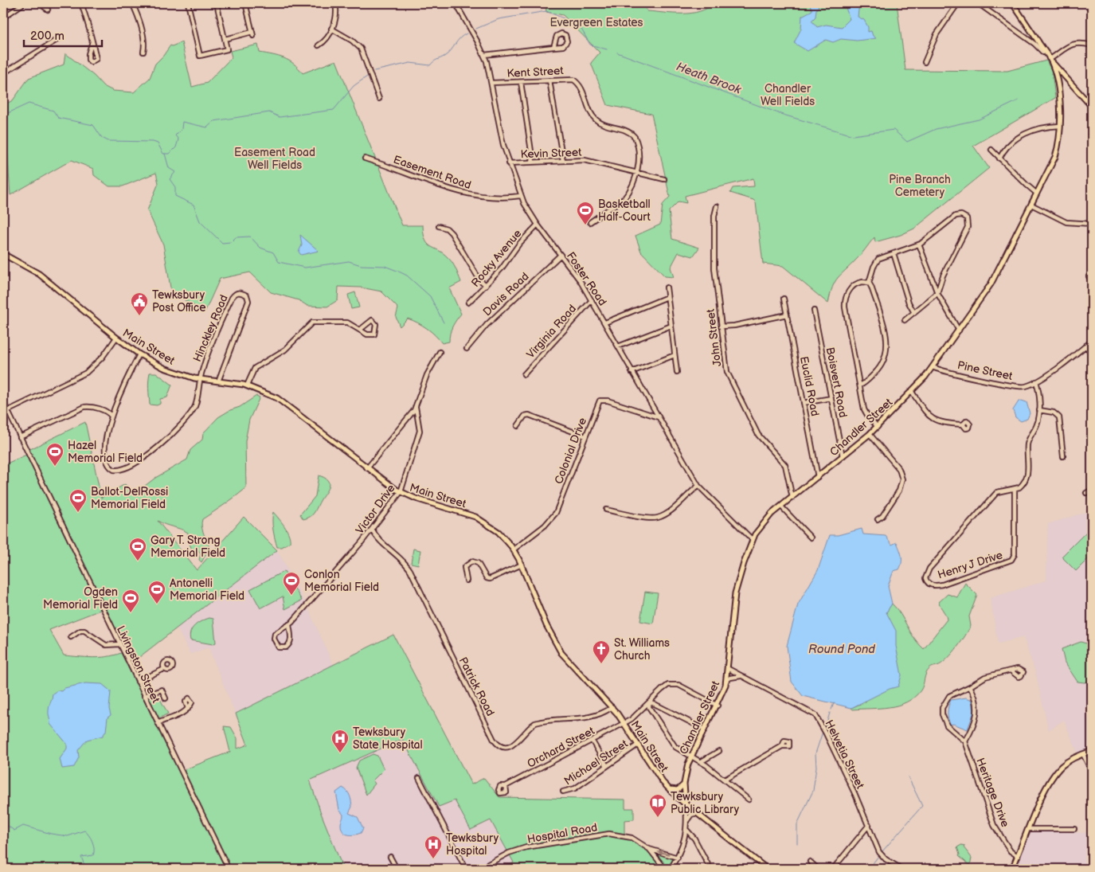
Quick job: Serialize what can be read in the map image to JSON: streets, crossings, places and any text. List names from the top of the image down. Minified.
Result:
{"streets":{"main road":["Main Street","Chandler Street"],"street":["Kent Street","Kevin Street","Easement Road","Rocky Avenue","Foster Road","Davis Road","Hinckley Road","Virginia Road","John Street","Pine Street","Boisvert Road","Euclid Road","Colonial Drive","Victor Drive","Henry J Drive","Livingston Street","Patrick Road","Orchard Street","Helvetia Street","Michael Street","Heritage Drive","Hospital Road"]},"crossings":[["Kent Street","Kevin Street"],["Kent Street","Foster Road"],["Kevin Street","Foster Road"],["Easement Road","Foster Road"],["Rocky Avenue","Foster Road"],["Foster Road","Davis Road"],["Foster Road","Virginia Road"],["Foster Road","Chandler Street"],["Foster Road","Colonial Drive"],["Hinckley Road","Main Street"],["John Street","Chandler Street"],["Main Street","Chandler Street"],["Main Street","Colonial Drive"],["Main Street","Victor Drive"],["Main Street","Patrick Road"],["Main Street","Orchard Street"],["Main Street","Michael Street"],["Pine Street","Chandler Street"],["Boisvert Road","Chandler Street"],["Euclid Road","Chandler Street"],["Chandler Street","Orchard Street"],["Chandler Street","Helvetia Street"],["Chandler Street","Hospital Road"],["Victor Drive","Patrick Road"]],"water":["Heath Brook","Round Pond"],"parks":["Evergreen Estates","Chandler Well Fields","Easement Road Well Fields","Pine Branch Cemetery"],"places":{"sports":["Basketball Half-Court","Hazel Memorial Field","Ballot-DelRossi Memorial Field","Gary T. Strong Memorial Field","Conlon Memorial Field","Antonelli Memorial Field","Ogden Memorial Field"],"public building":["Tewksbury Post Office"],"church":["St. Williams Church"],"hospital":["Tewksbury State Hospital","Tewksbury Hospital"],"library":["Tewksbury Public Library"]},"scale_bar":"200 m"}
